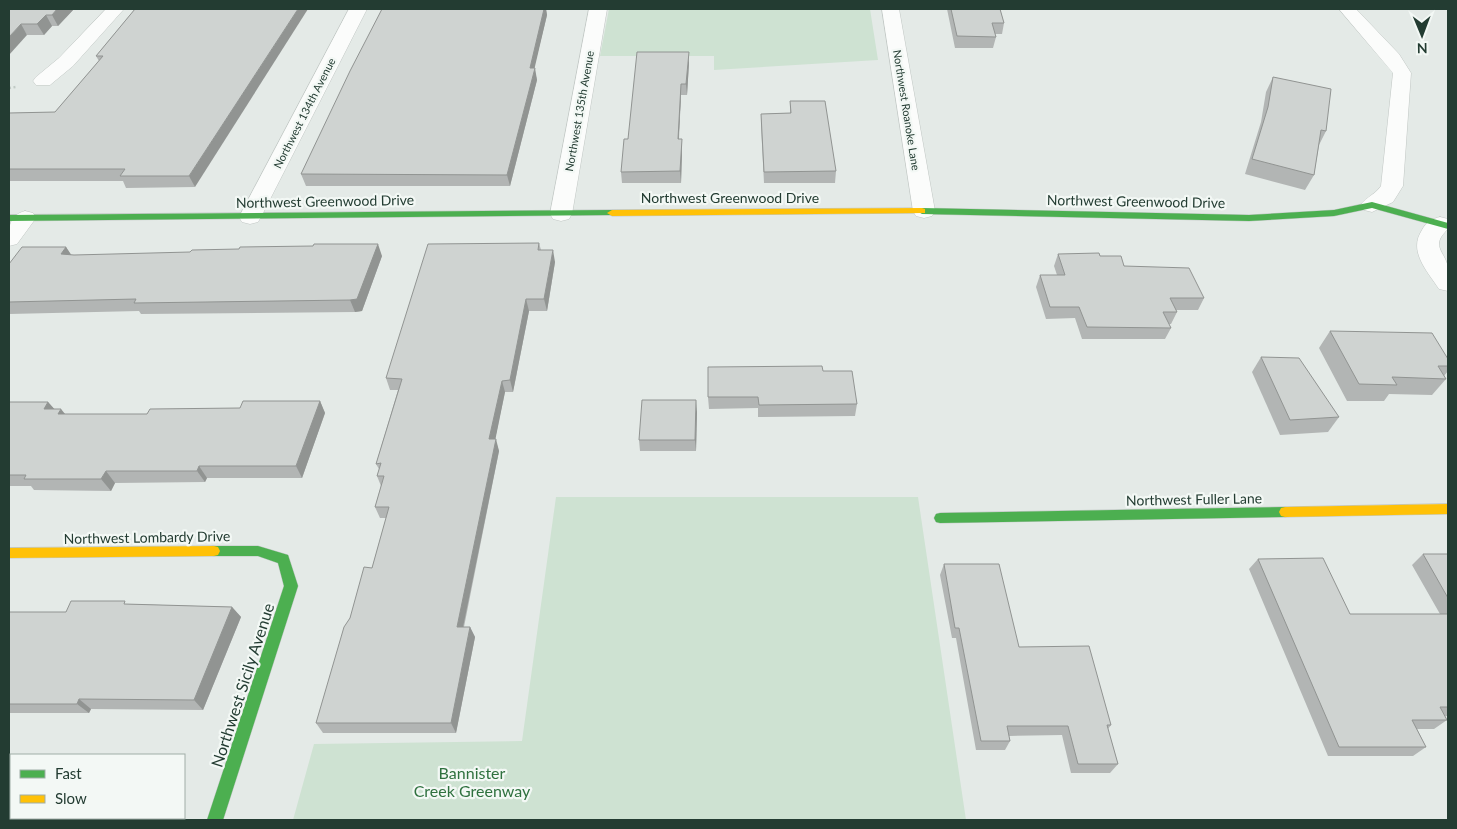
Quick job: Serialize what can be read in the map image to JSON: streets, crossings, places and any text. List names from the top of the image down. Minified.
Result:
{"streets":{"street":["Northwest Roanoke Lane","Northwest 135th Avenue","Northwest 134th Avenue","Northwest Greenwood Drive","Northwest Fuller Lane","Northwest Lombardy Drive","Northwest Sicily Avenue"]},"crossings":[["Northwest Roanoke Lane","Northwest Greenwood Drive"],["Northwest 135th Avenue","Northwest Greenwood Drive"],["Northwest 134th Avenue","Northwest Greenwood Drive"],["Northwest Lombardy Drive","Northwest Sicily Avenue"]],"parks":["Bannister Creek Greenway"],"legend":["Fast","Slow"],"north":"bottom"}
